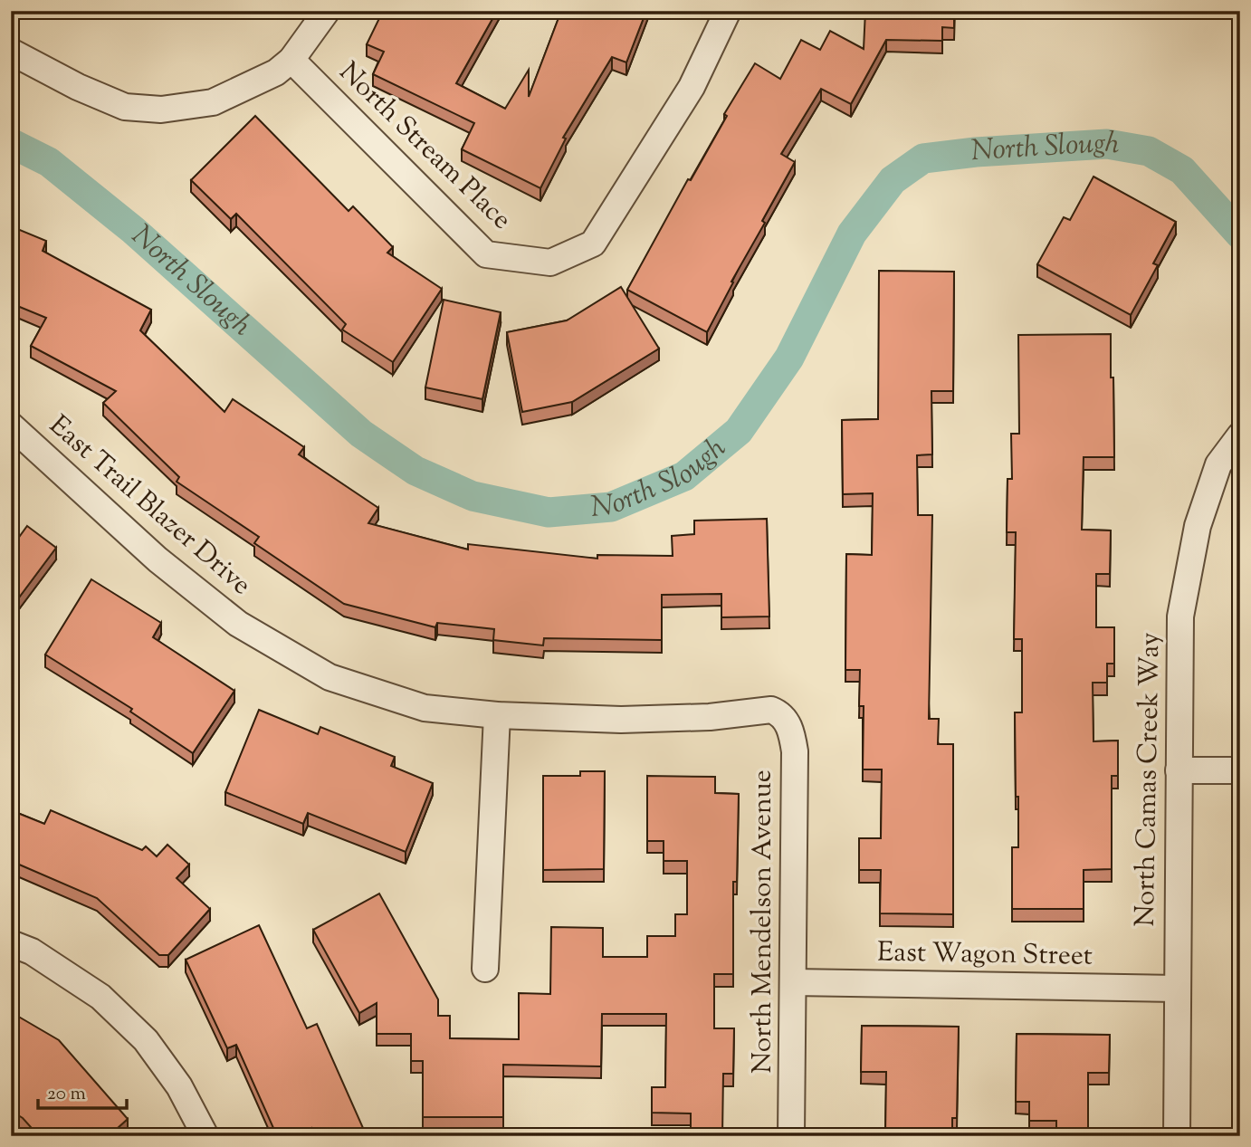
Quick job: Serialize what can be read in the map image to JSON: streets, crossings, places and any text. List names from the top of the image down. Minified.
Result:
{"streets":{"street":["North Stream Place","East Trail Blazer Drive","North Camas Creek Way","North Mendelson Avenue","East Wagon Street"]},"crossings":[["East Trail Blazer Drive","North Mendelson Avenue"],["North Camas Creek Way","East Wagon Street"],["North Mendelson Avenue","East Wagon Street"]],"water":["North Slough"],"scale_bar":"20 m"}
